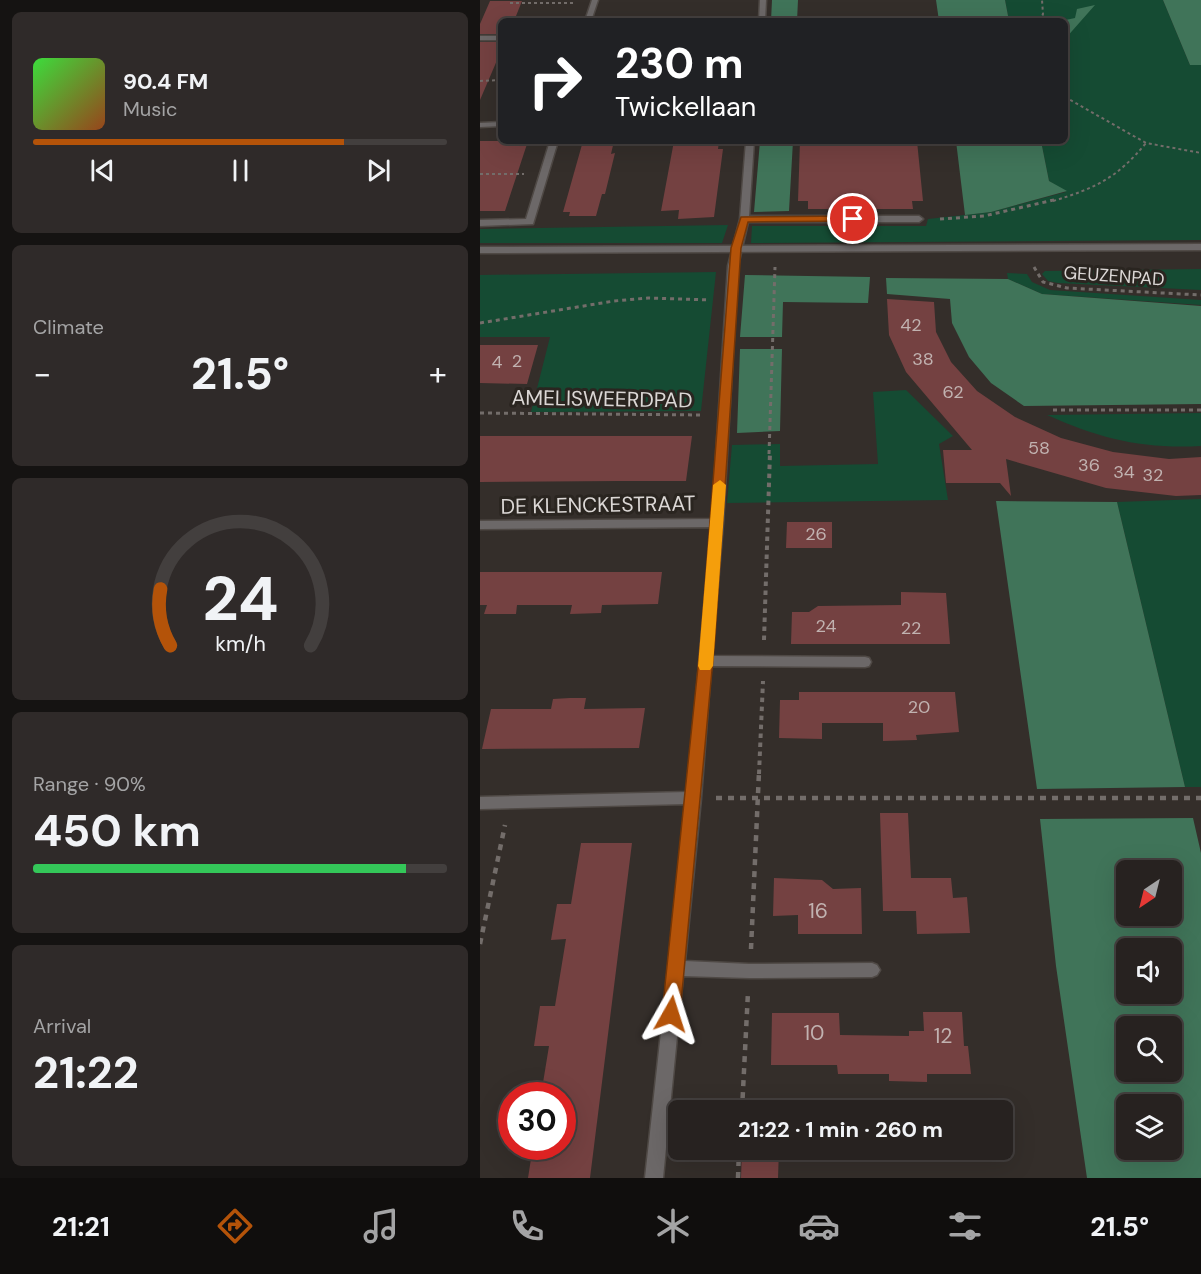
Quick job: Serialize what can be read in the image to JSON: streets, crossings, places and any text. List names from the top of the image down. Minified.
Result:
{"streets":{"street":["DE KLENCKESTRAAT"],"path":["GEUZENPAD","AMELISWEERDPAD"]},"house_numbers":["42","38","2","4","62","58","36","34","32","26","24","22","20","16","10","12"],"north":"bottom left","page":{"turn":["230 m","Twickellaan"],"song":["90.4 FM","Music"],"tile":["Climate",["Range · 90%","450 km"],["Arrival","21:22"]],"heat":["−","21.5°","+"],"limit":"30","trip":"21:22 · 1 min · 260 m","tabs":["21:21","21.5°"],"gauge":["24","km/h"]}}
